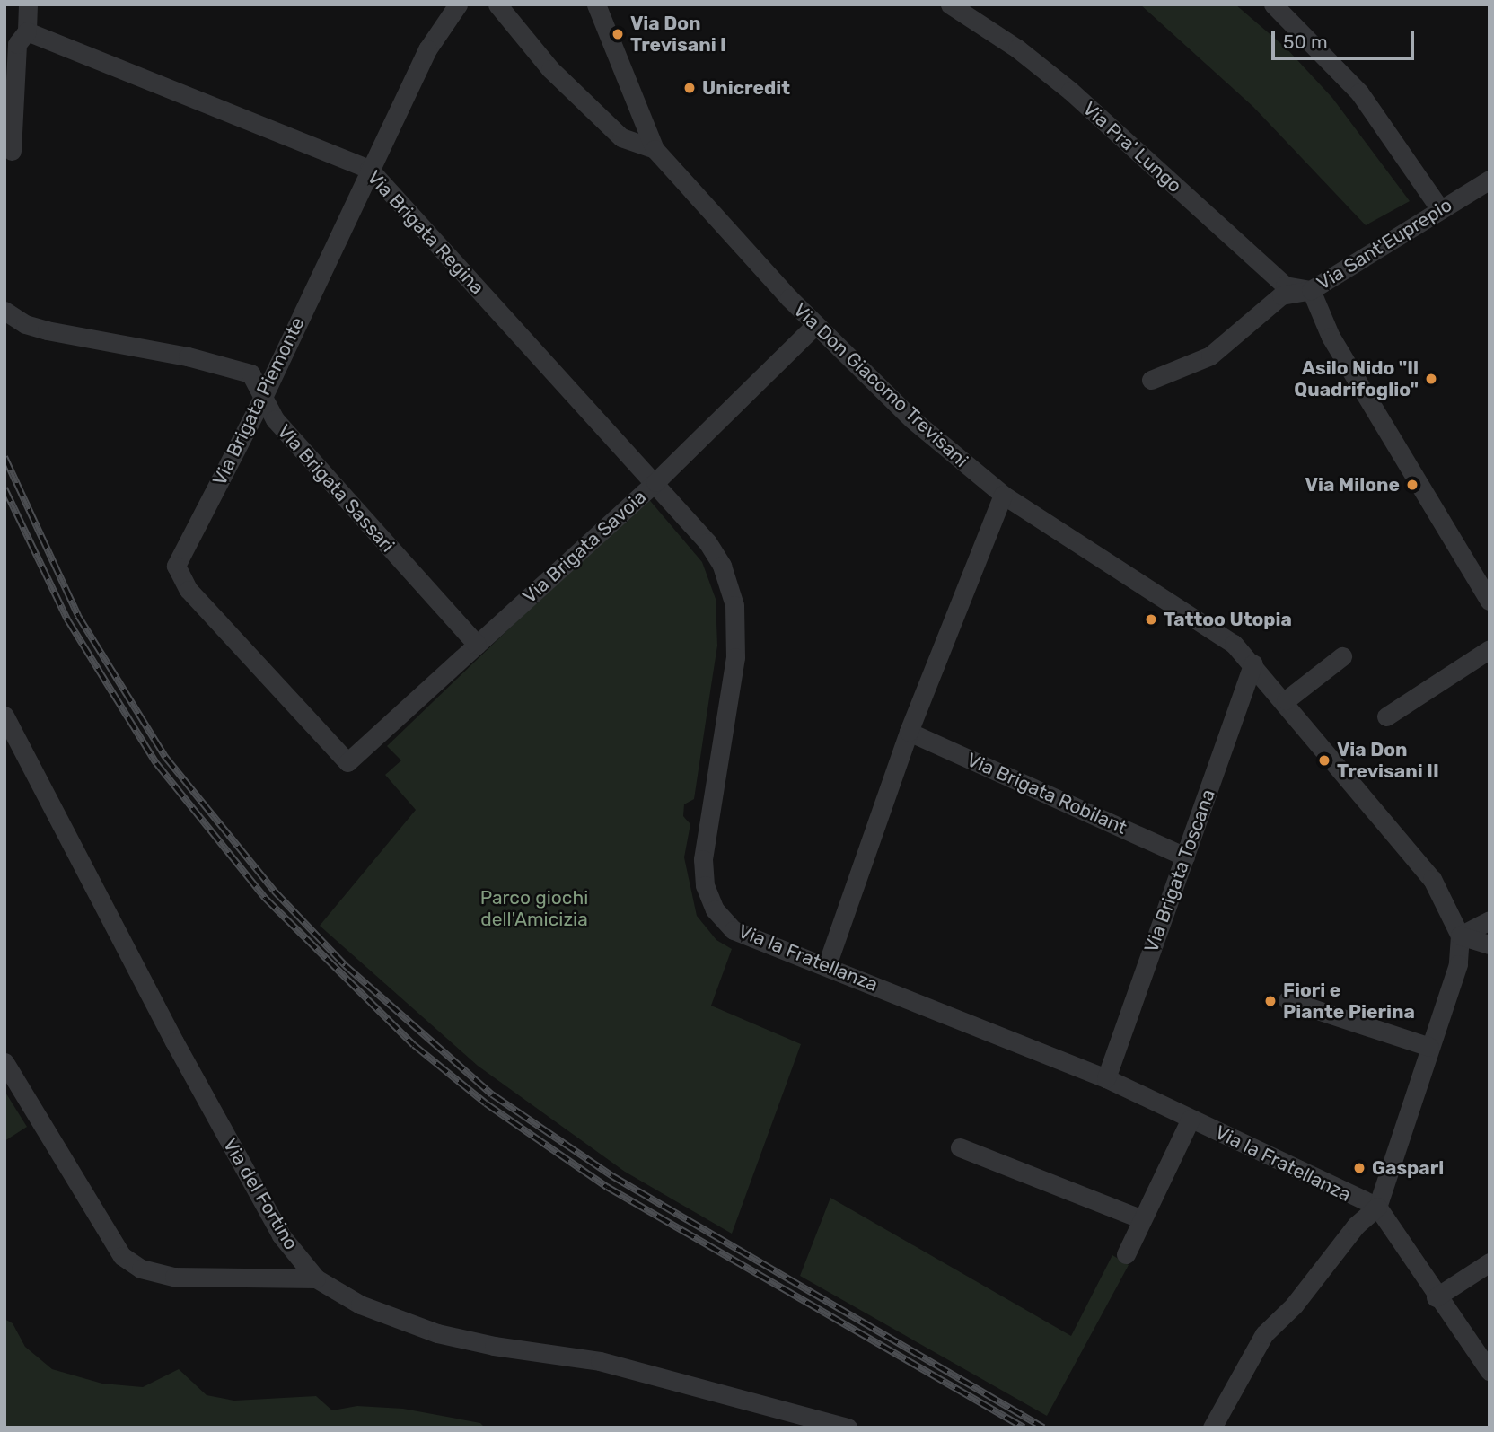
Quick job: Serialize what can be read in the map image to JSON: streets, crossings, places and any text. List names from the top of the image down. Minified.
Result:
{"streets":{"street":["Via Pra' Lungo","Via Brigata Regina","Via Sant'Euprepio","Via Don Giacomo Trevisani","Via Brigata Piemonte","Via Brigata Sassari","Via Brigata Savoia","Via Brigata Robilant","Via Brigata Toscana","Via la Fratellanza","Via del Fortino"]},"crossings":[["Via Pra' Lungo","Via Sant'Euprepio"],["Via Brigata Regina","Via Brigata Piemonte"],["Via Brigata Regina","Via Brigata Savoia"],["Via Brigata Regina","Via la Fratellanza"],["Via Don Giacomo Trevisani","Via Brigata Savoia"],["Via Don Giacomo Trevisani","Via Brigata Toscana"],["Via Don Giacomo Trevisani","Via la Fratellanza"],["Via Brigata Piemonte","Via Brigata Sassari"],["Via Brigata Piemonte","Via Brigata Savoia"],["Via Brigata Sassari","Via Brigata Savoia"],["Via Brigata Savoia","Via la Fratellanza"],["Via Brigata Robilant","Via Brigata Toscana"],["Via Brigata Toscana","Via la Fratellanza"]],"parks":["Parco giochi dell'Amicizia"],"places":["Via Don Trevisani I","Unicredit","Asilo Nido \"Il Quadrifoglio\"","Via Milone","Tattoo Utopia","Via Don Trevisani II","Fiori e Piante Pierina","Gaspari"],"scale_bar":"50 m"}
